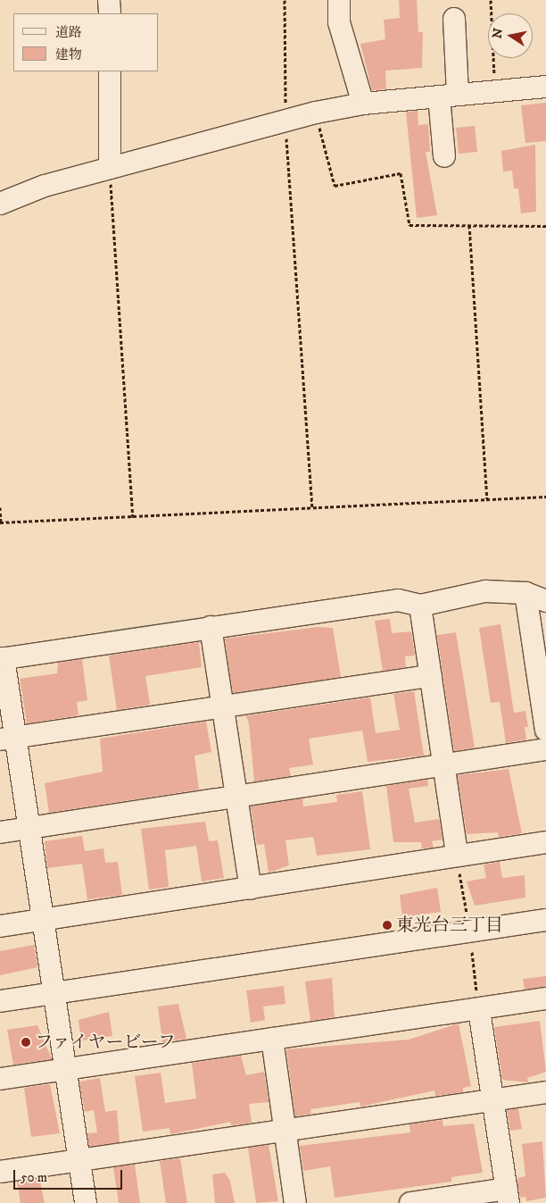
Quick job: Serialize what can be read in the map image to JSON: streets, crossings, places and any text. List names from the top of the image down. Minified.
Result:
{"places":["東光台三丁目","ファイヤービーフ"],"legend":["道路","建物"],"scale_bar":"50 m","north":"left"}
